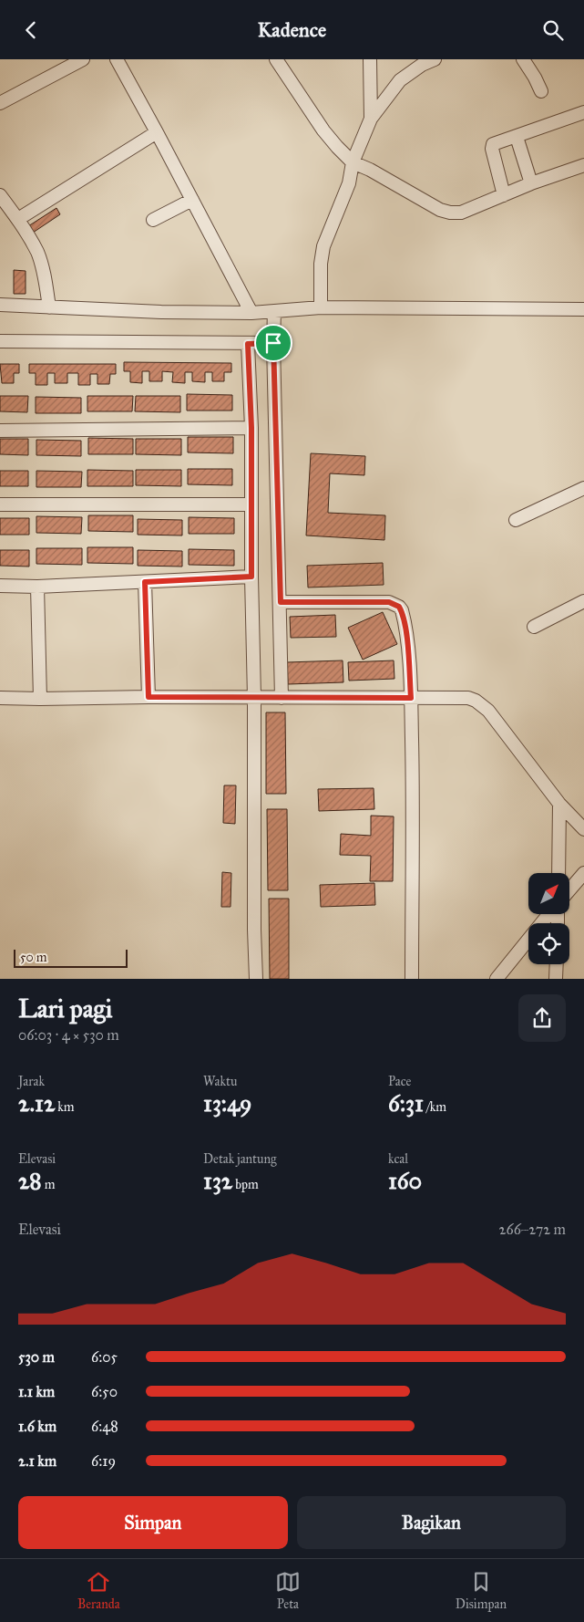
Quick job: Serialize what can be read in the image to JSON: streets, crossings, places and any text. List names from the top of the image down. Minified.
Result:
{"scale_bar":"50 m","north":"top right","page":{"header":"Kadence","scale":"50 m","heading":["Lari pagi","06:03 · 4 × 530 m"],"stats":[["Jarak","2.12 km"],["Waktu","13:49"],["Pace","6:31 /km"],["Elevasi","28 m"],["Detak jantung","132 bpm"],["kcal","160"]],"chart":["Elevasi","266–272 m"],"list":[{"name":"530 m","note":"6:05"},{"name":"1.1 km","note":"6:50"},{"name":"1.6 km","note":"6:48"},{"name":"2.1 km","note":"6:19"}],"buttons":["Simpan","Bagikan"],"tabs":["Beranda","Peta","Disimpan"]}}
